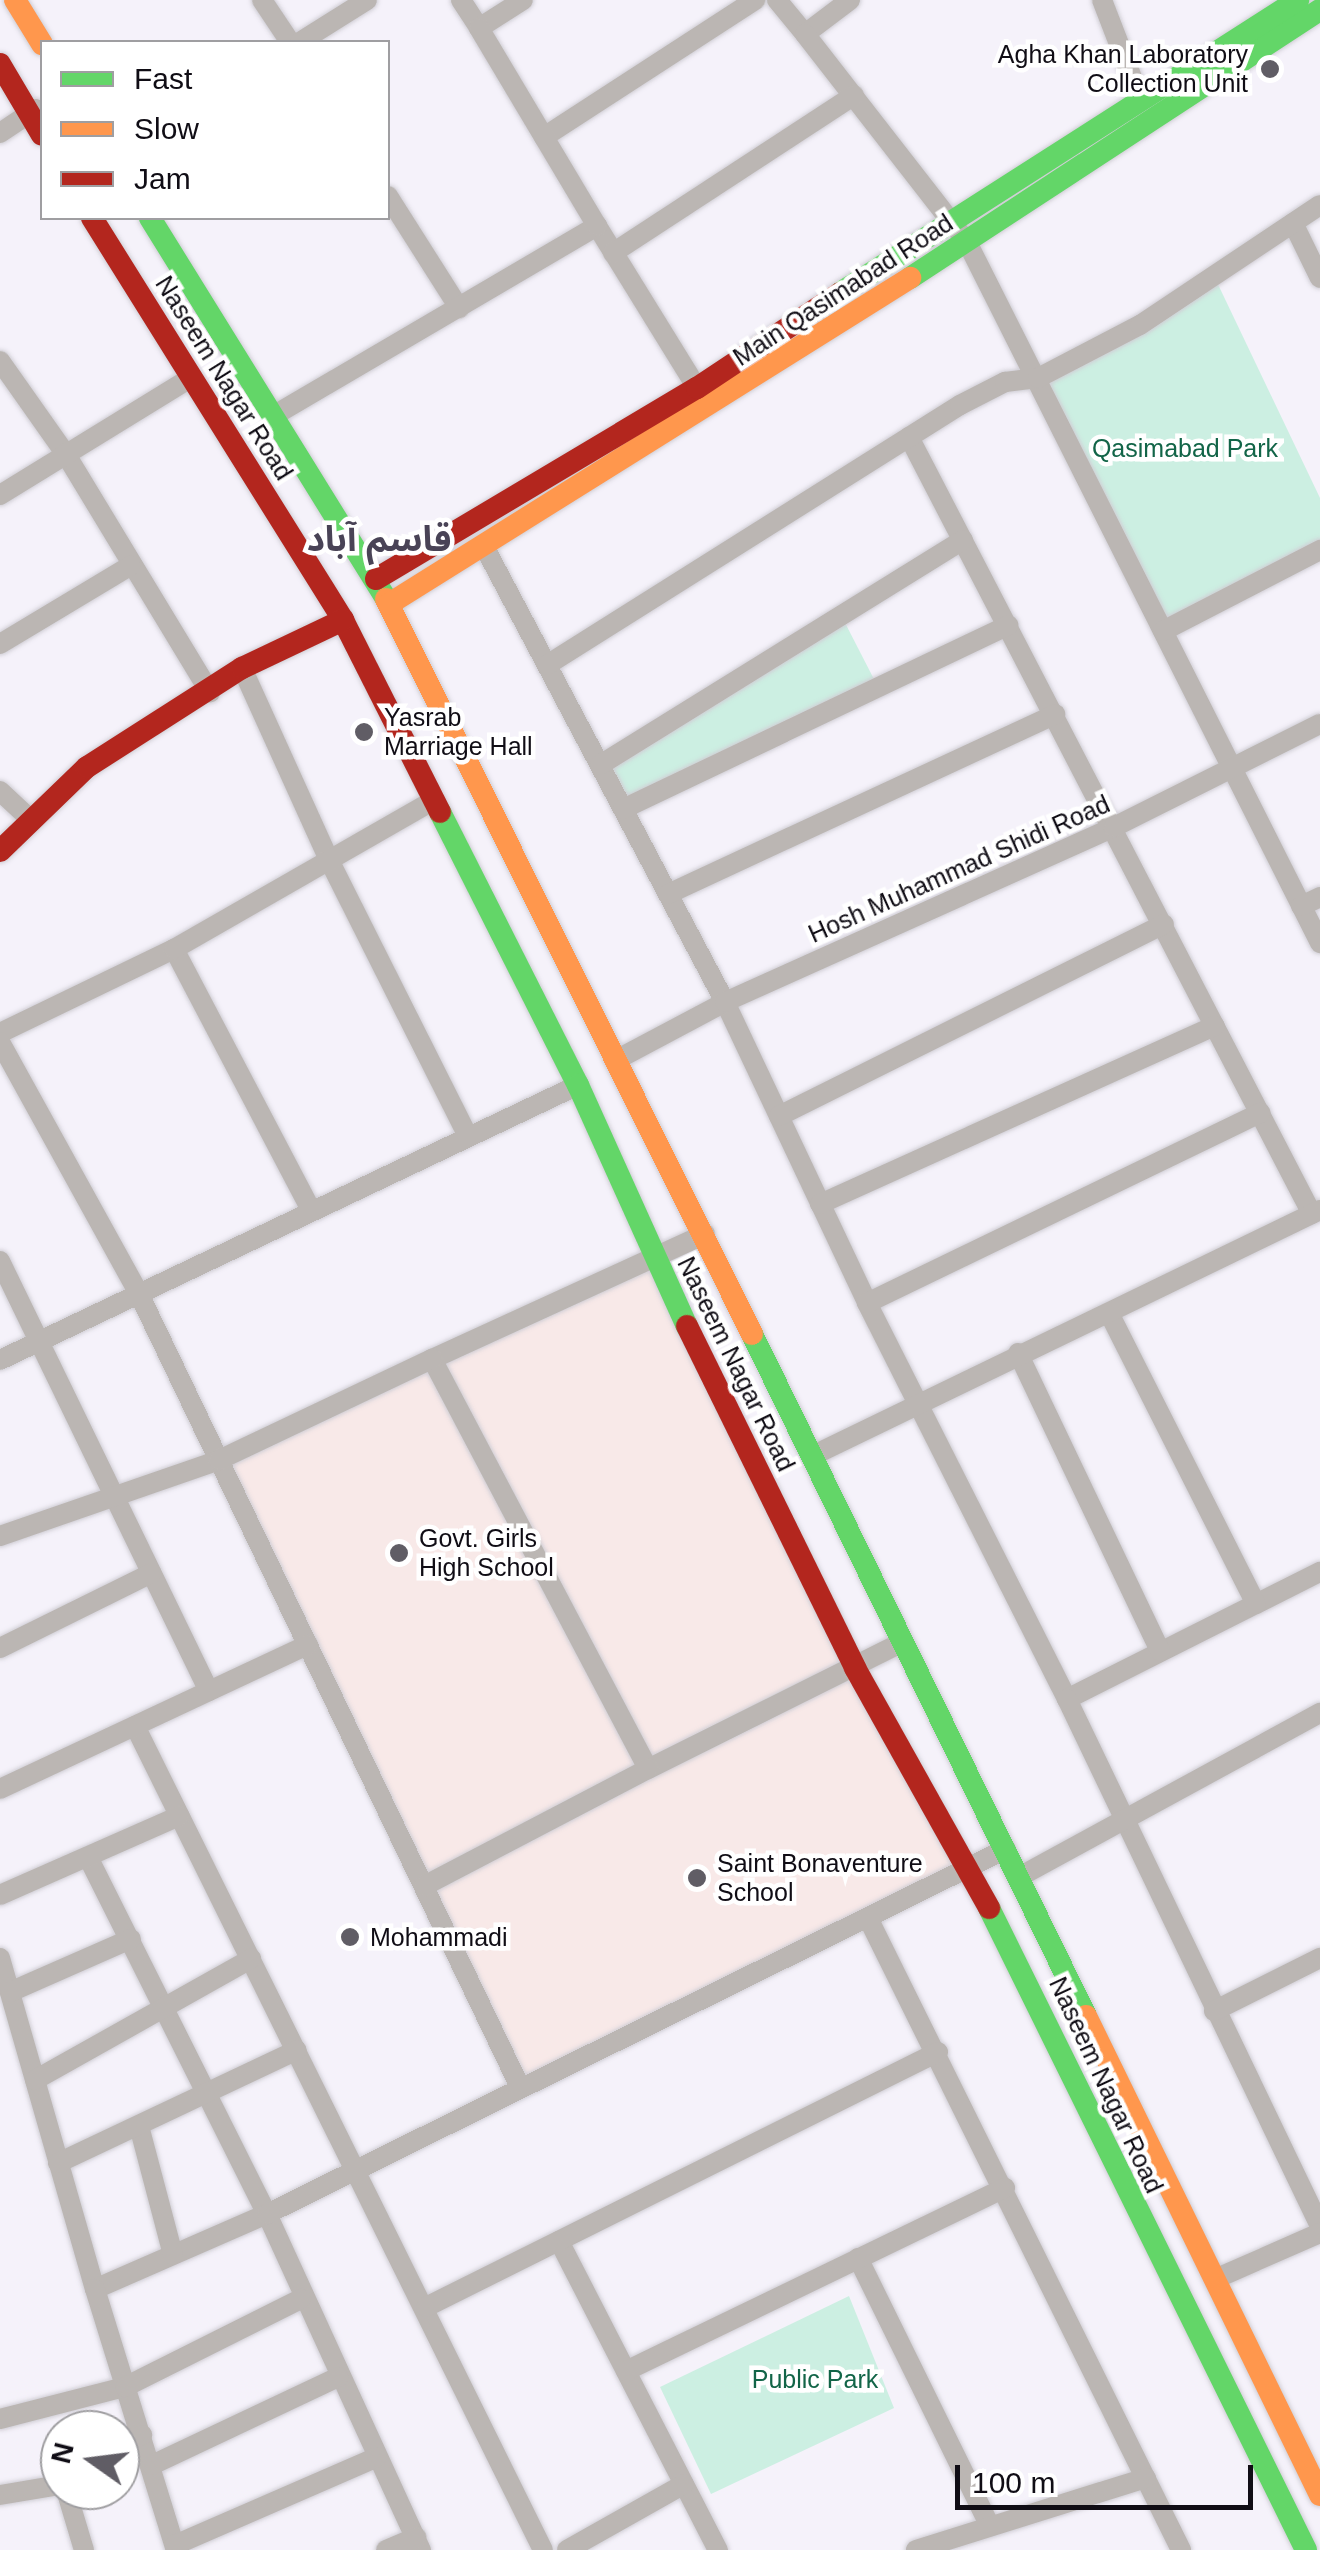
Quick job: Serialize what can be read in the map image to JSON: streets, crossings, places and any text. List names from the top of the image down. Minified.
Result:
{"streets":{"main road":["Main Qasimabad Road","Naseem Nagar Road"],"street":["Hosh Muhammad Shidi Road"]},"crossings":[["Main Qasimabad Road","Naseem Nagar Road"],["Naseem Nagar Road","Hosh Muhammad Shidi Road"]],"districts":["قاسم آباد"],"parks":["Qasimabad Park","Public Park"],"places":["Agha Khan Laboratory Collection Unit","Yasrab Marriage Hall","Govt. Girls High School","Saint Bonaventure School","Mohammadi"],"legend":["Fast","Slow","Jam"],"scale_bar":"100 m","north":"left"}
